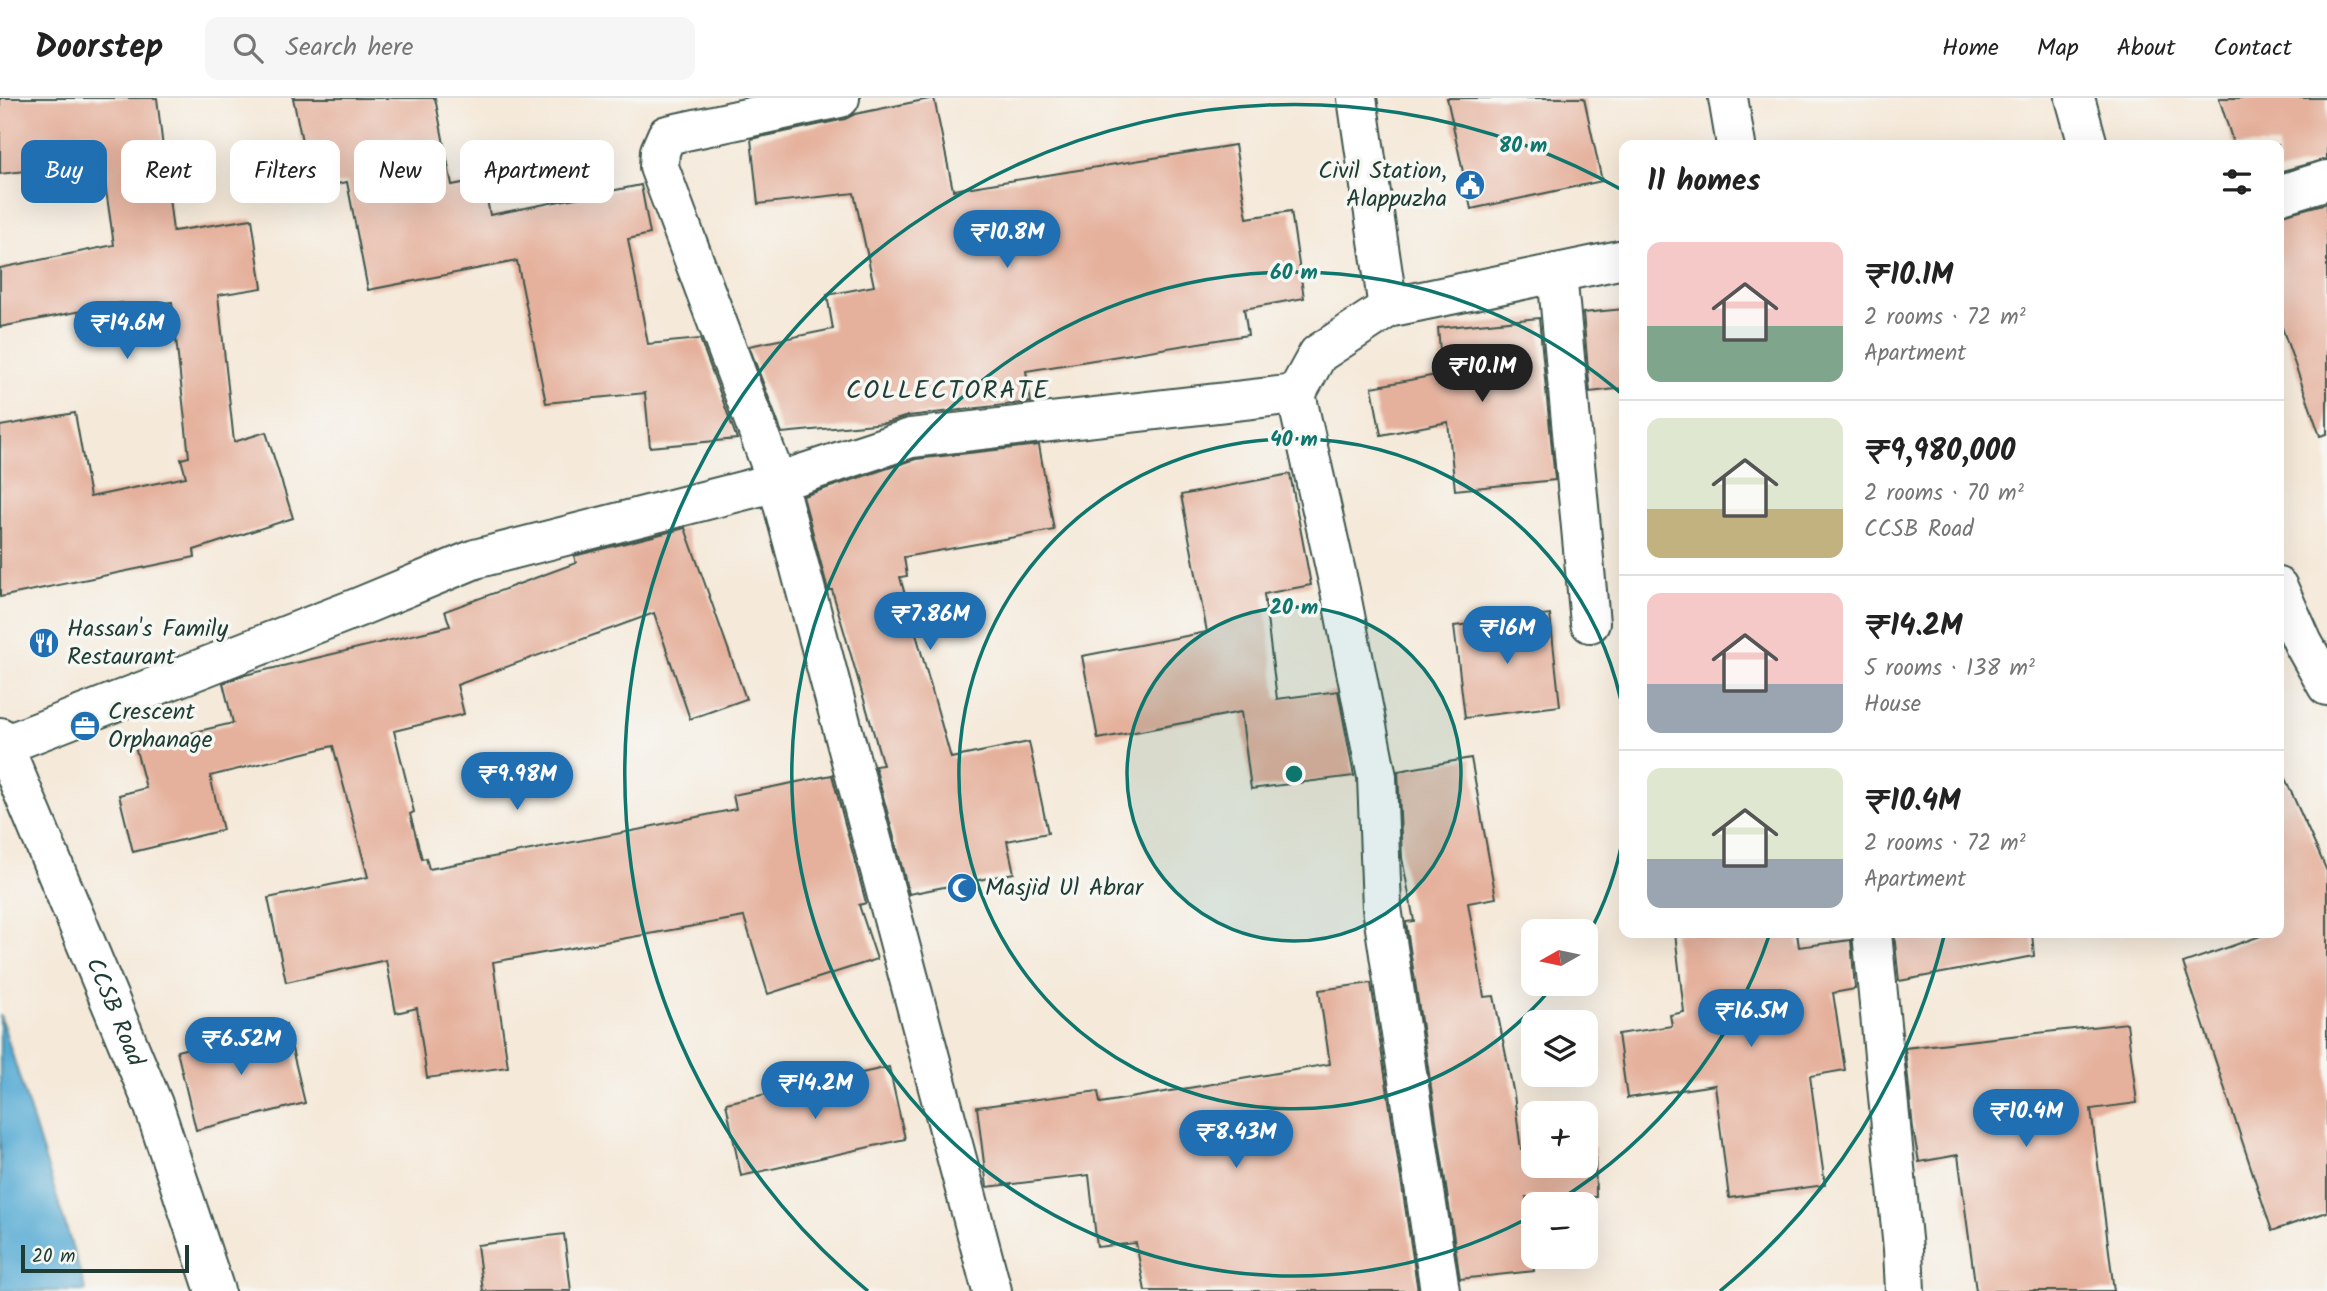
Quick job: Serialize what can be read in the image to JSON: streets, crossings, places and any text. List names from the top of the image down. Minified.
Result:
{"streets":{"street":["CCSB Road"]},"districts":["COLLECTORATE"],"places":{"public building":["Civil Station, Alappuzha"],"restaurant":["Hassan's Family Restaurant"],"office":["Crescent Orphanage"],"mosque":["Masjid Ul Abrar"]},"scale_bar":"20 m","north":"left","page":{"header":"Doorstep","search":"Search here","nav":["Home","Map","About","Contact"],"chip":["Buy","Rent","Filters","New","Apartment"],"heading":"11 homes","price":["₹10.8M","₹14.6M","₹10.1M","₹7.86M","₹16M","₹9.98M","₹16.5M","₹6.52M","₹14.2M","₹10.4M","₹8.43M"],"list":[{"name":"₹10.1M","note":"2 rooms · 72 m² · Apartment"},{"name":"₹9,980,000","note":"2 rooms · 70 m² · CCSB Road"},{"name":"₹14.2M","note":"5 rooms · 138 m² · House"},{"name":"₹10.4M","note":"2 rooms · 72 m² · Apartment"}],"map_buttons":["+","−"],"scale":"20 m"},"rings":["80 m","60 m","40 m","20 m"]}
